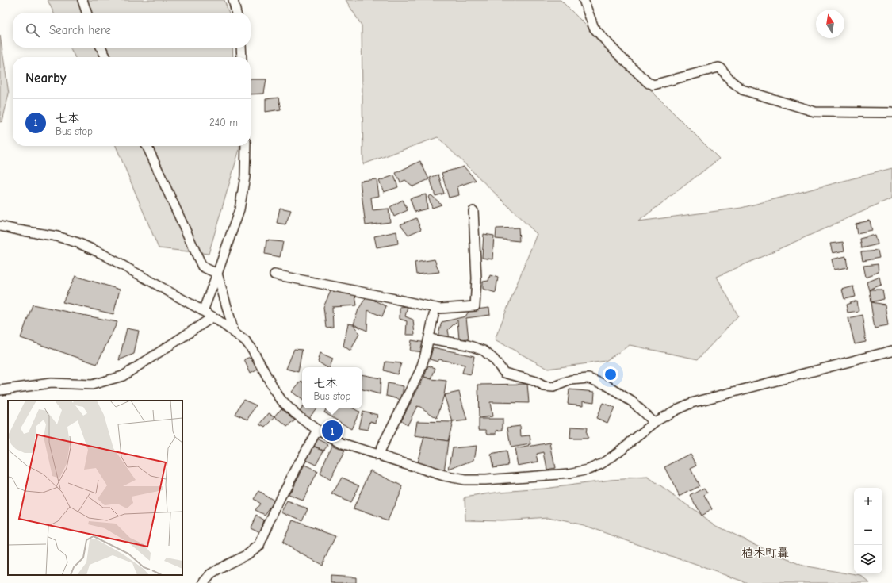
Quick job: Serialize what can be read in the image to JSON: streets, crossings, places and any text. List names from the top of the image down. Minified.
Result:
{"districts":["植木町轟"],"north":"top","page":{"search":"Search here","heading":"Nearby","list":[{"mark":"1","name":"七本","note":"Bus stop","value":"240 m"}],"popup":["七本","Bus stop"],"pins":"1","map_buttons":["+","−"]}}
